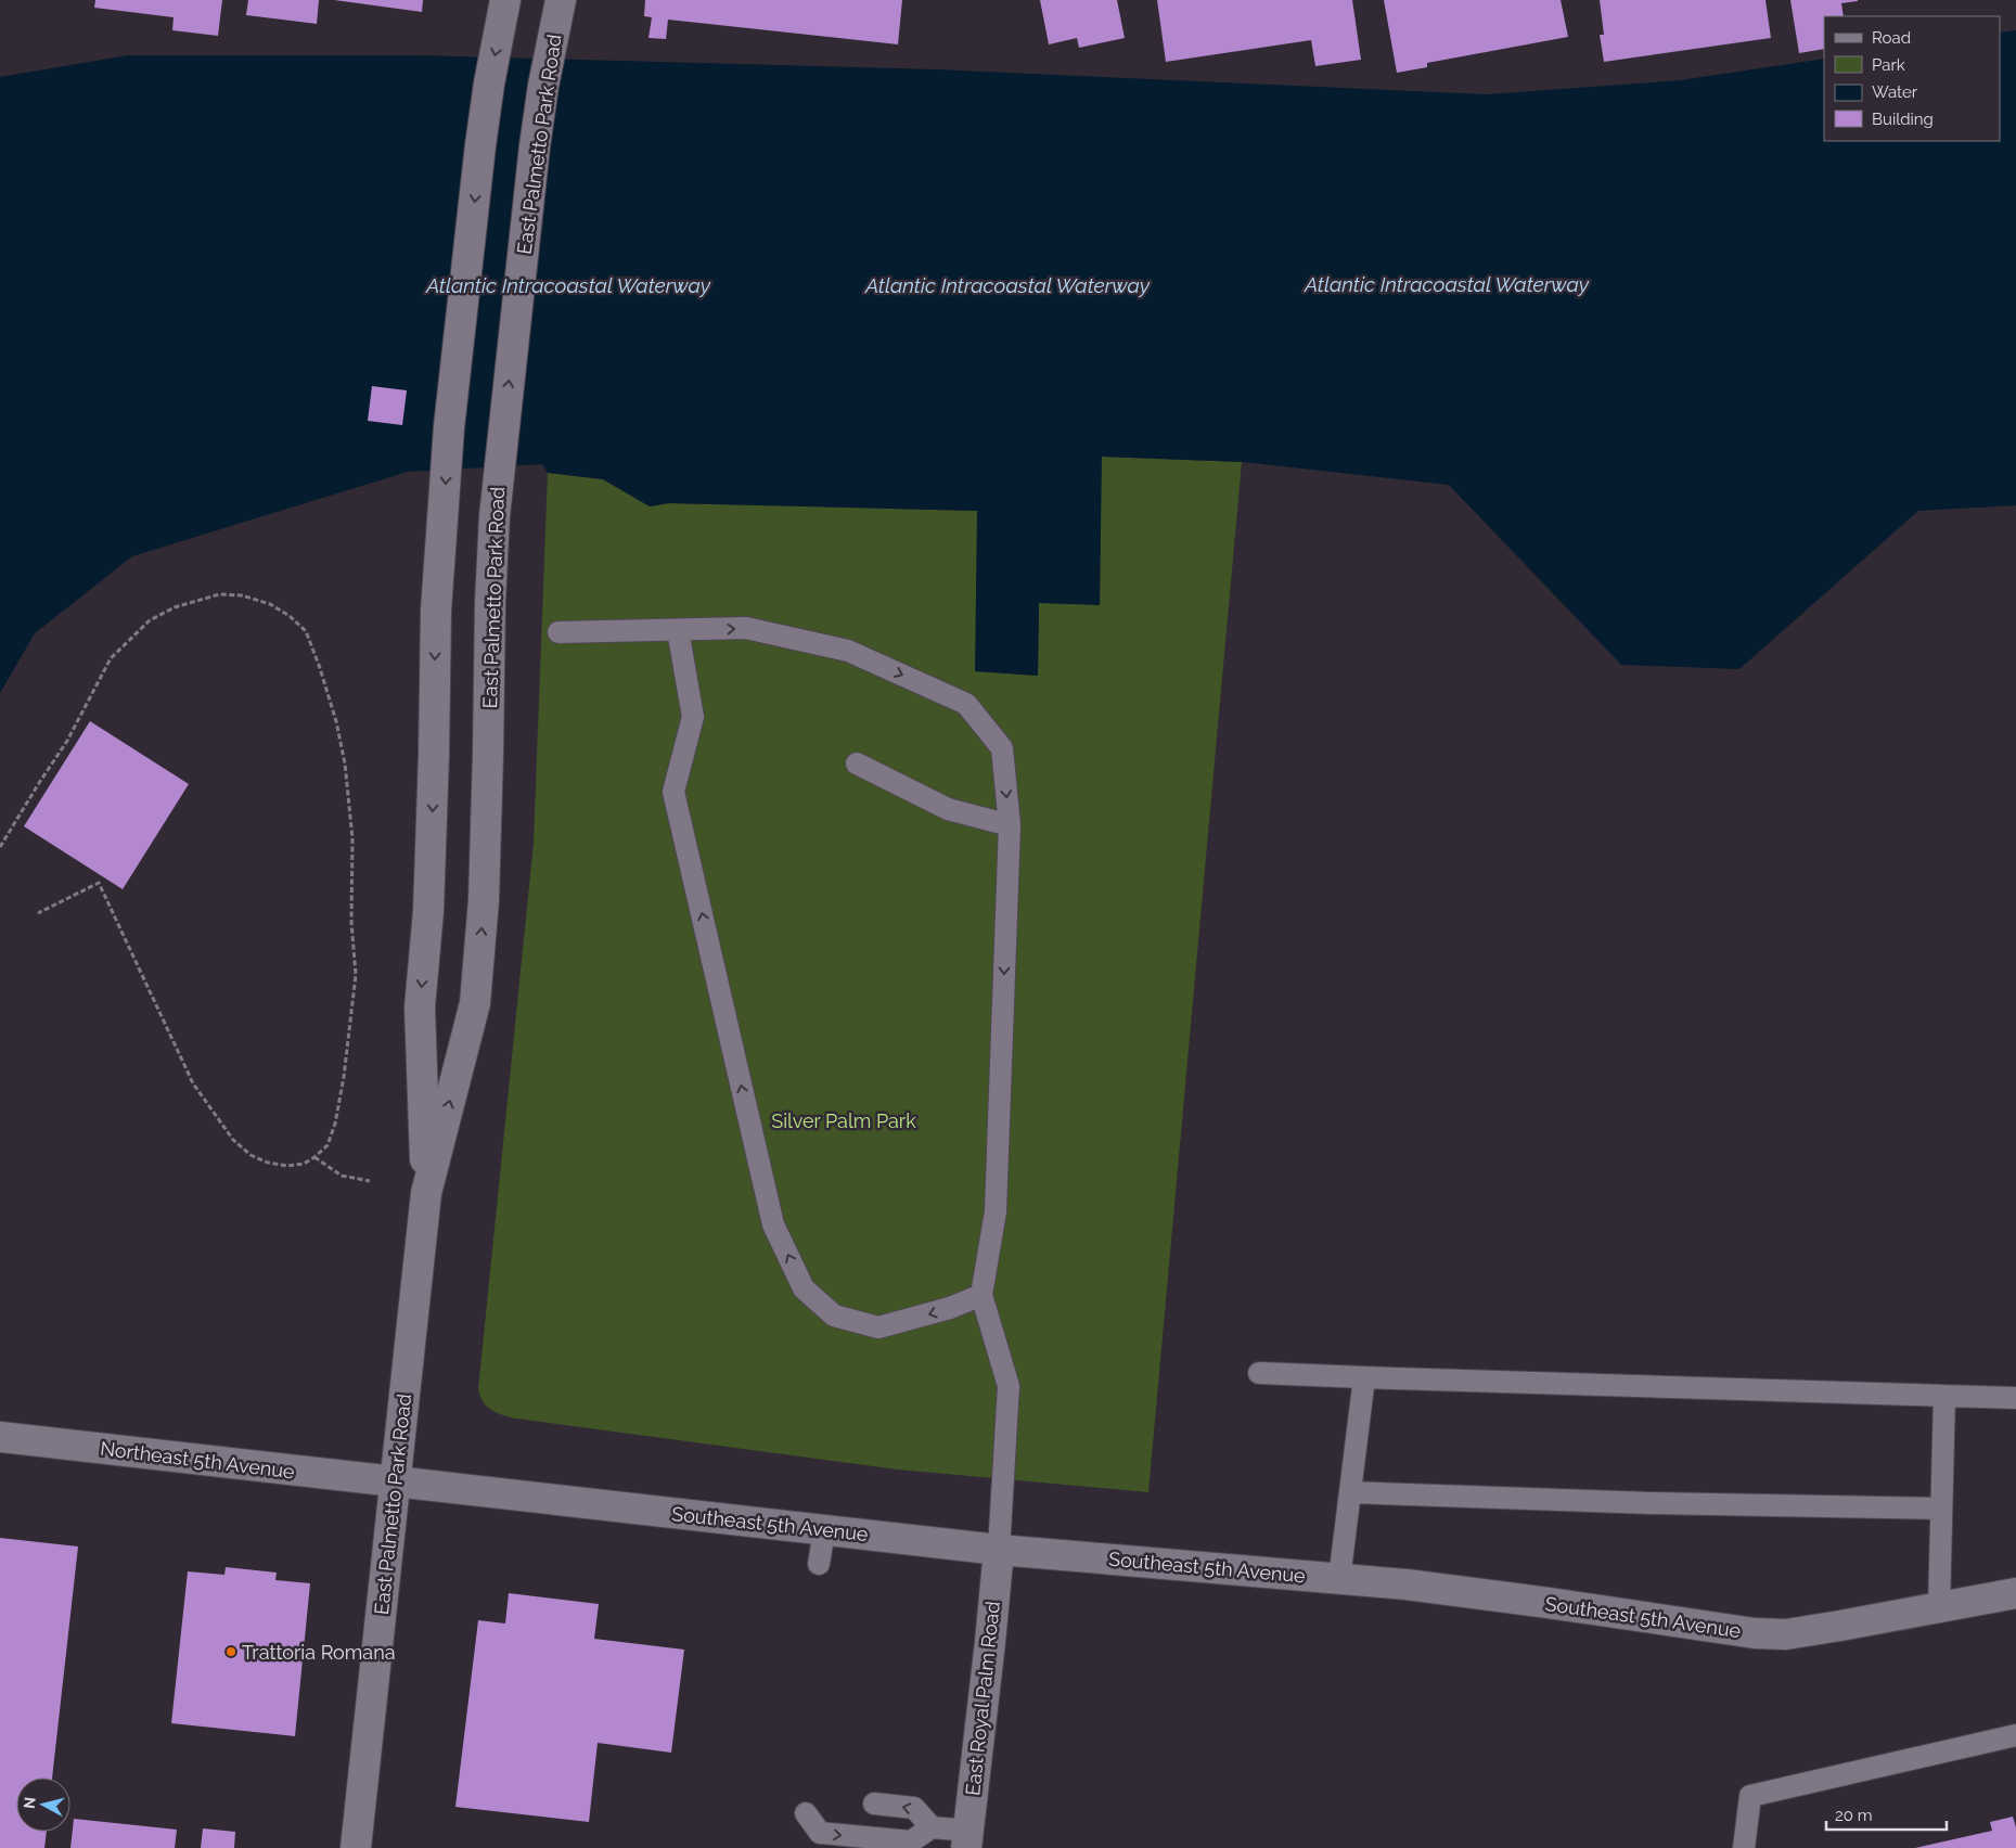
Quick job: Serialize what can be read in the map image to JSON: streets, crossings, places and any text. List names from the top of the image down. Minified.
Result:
{"streets":{"main road":["East Palmetto Park Road","Northeast 5th Avenue","Southeast 5th Avenue","East Royal Palm Road"]},"crossings":[["East Palmetto Park Road","Northeast 5th Avenue"],["East Palmetto Park Road","Southeast 5th Avenue"],["Northeast 5th Avenue","Southeast 5th Avenue"],["Southeast 5th Avenue","East Royal Palm Road"]],"water":["Atlantic Intracoastal Waterway"],"parks":["Silver Palm Park"],"places":["Trattoria Romana"],"legend":["Road","Park","Water","Building"],"scale_bar":"20 m","north":"left"}
